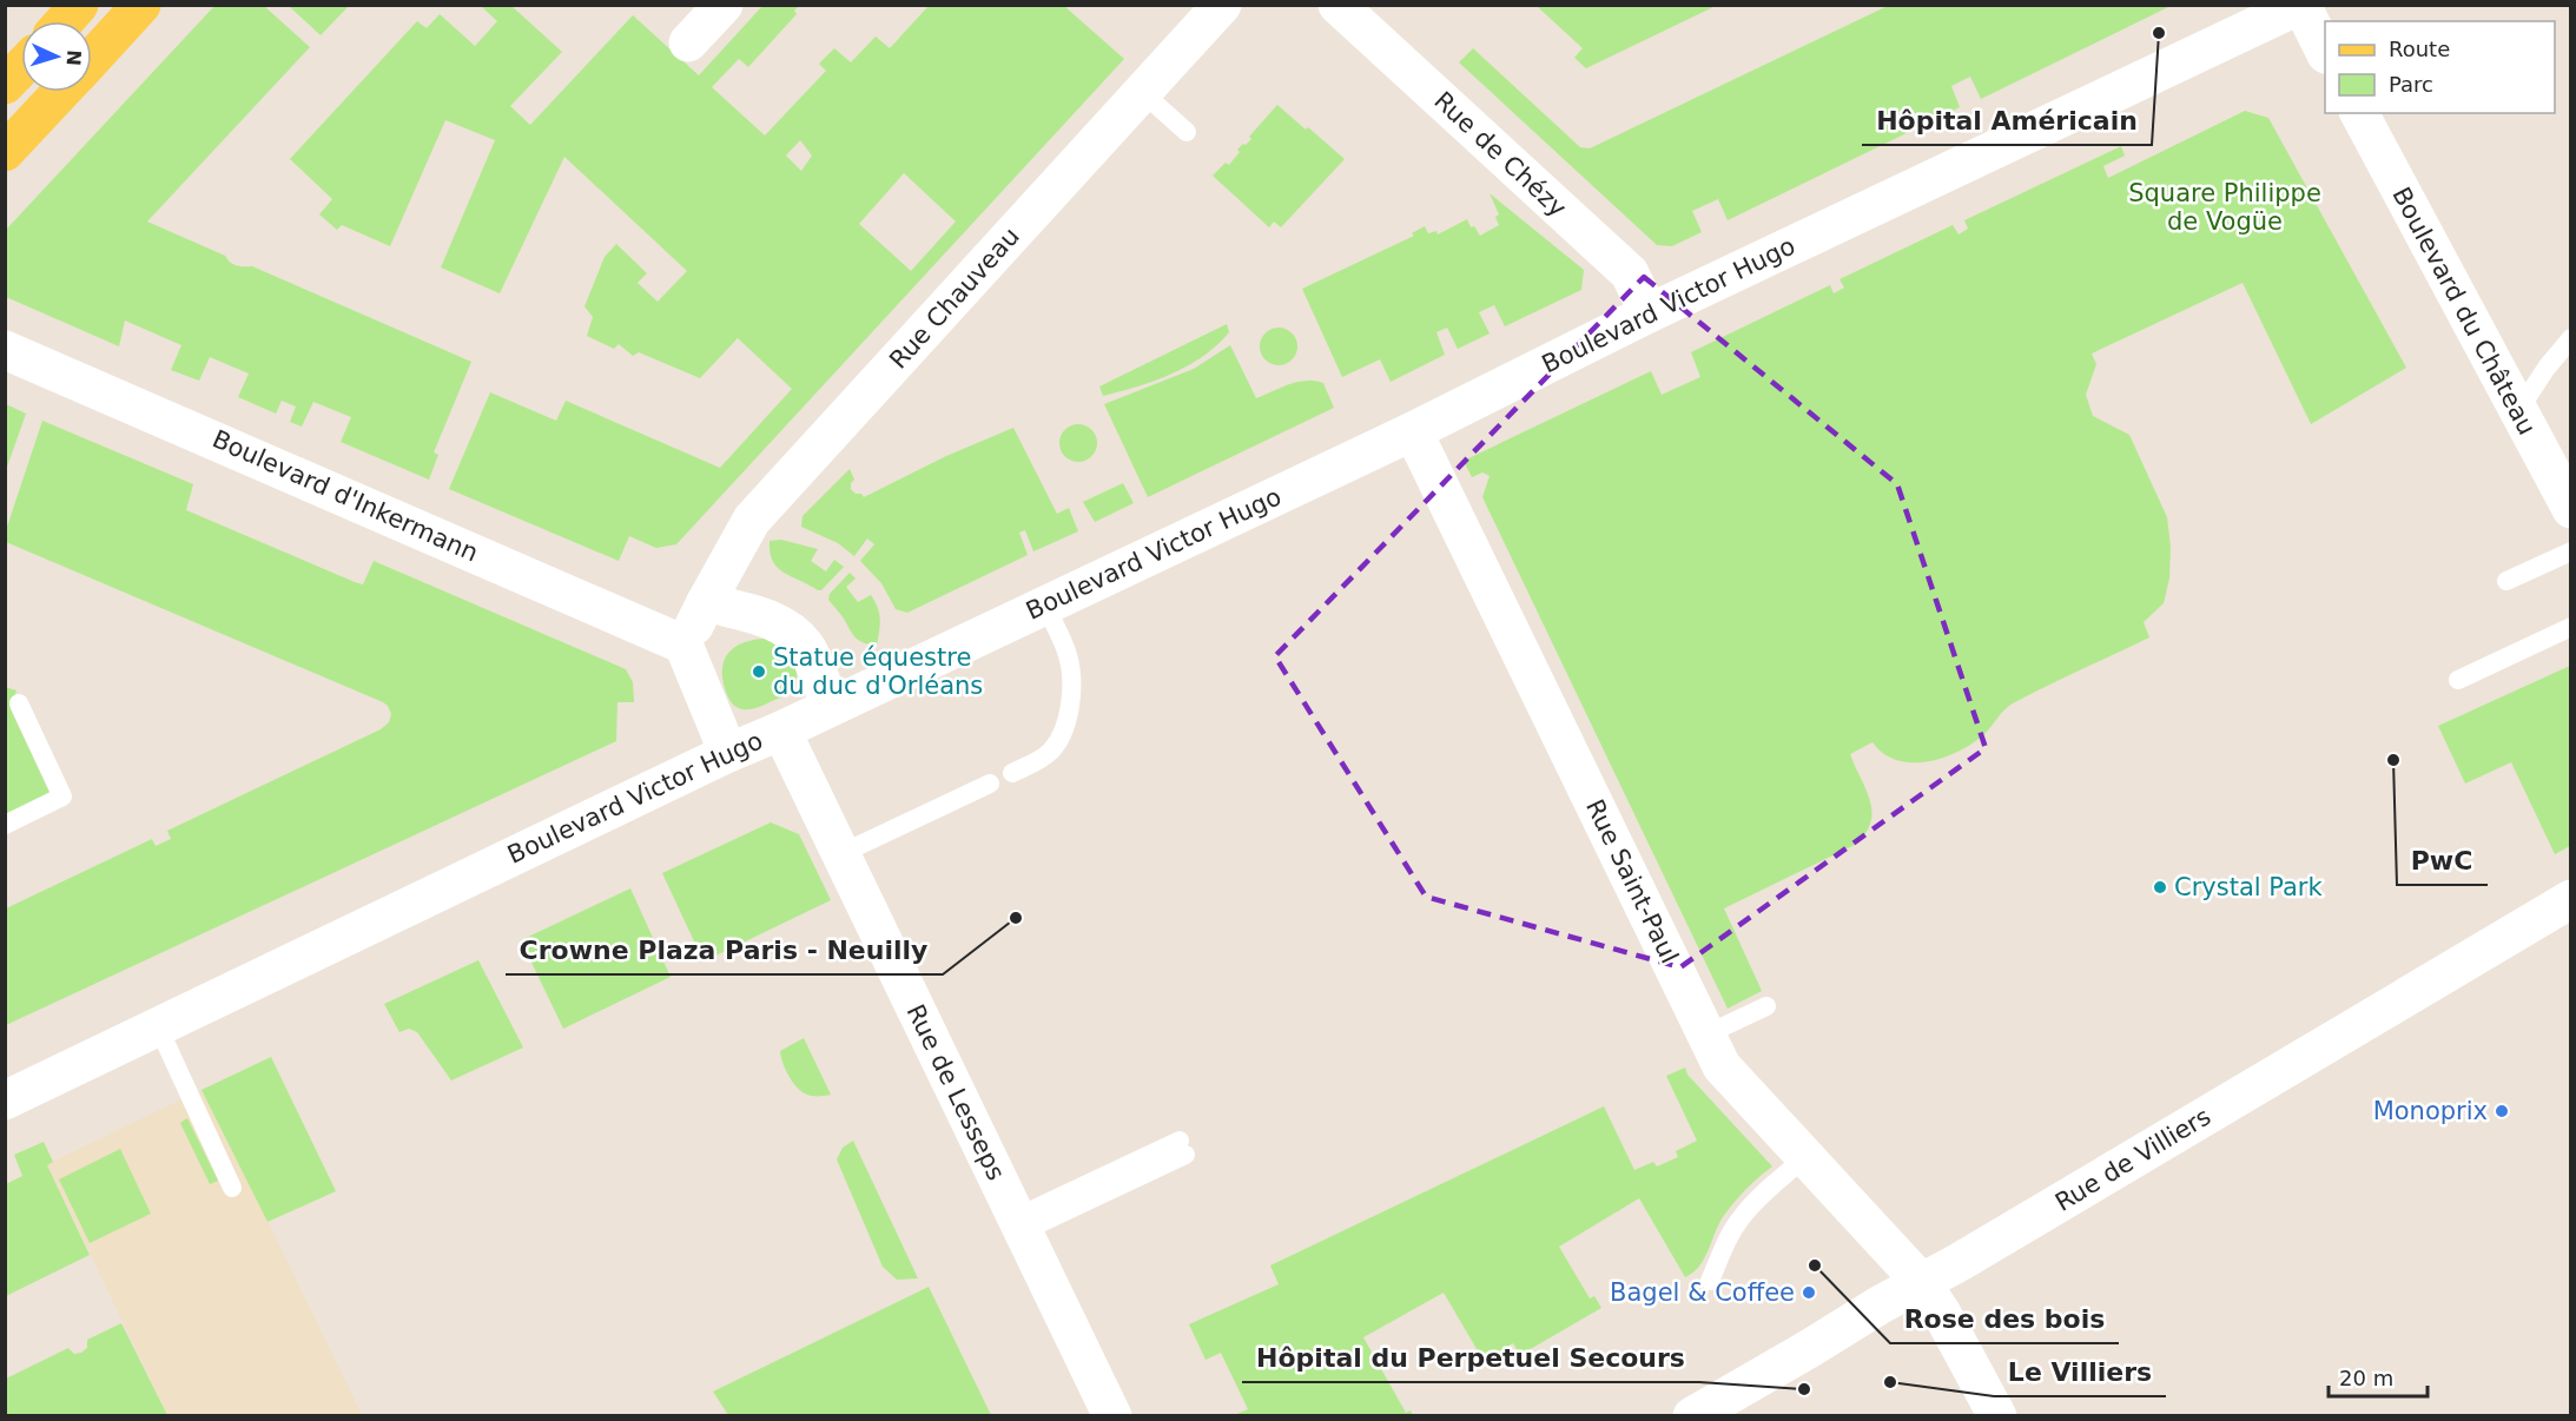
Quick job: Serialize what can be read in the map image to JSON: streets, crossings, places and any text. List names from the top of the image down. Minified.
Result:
{"streets":{"street":["Rue de Chézy","Rue Chauveau","Boulevard Victor Hugo","Boulevard du Château","Boulevard d'Inkermann","Rue Saint-Paul","Rue de Lesseps","Rue de Villiers"]},"crossings":[["Rue de Chézy","Boulevard Victor Hugo"],["Rue Chauveau","Boulevard d'Inkermann"],["Boulevard Victor Hugo","Rue Saint-Paul"],["Boulevard Victor Hugo","Rue de Lesseps"],["Rue Saint-Paul","Rue de Villiers"]],"parks":["Square Philippe de Vogüe"],"places":["Hôpital Américain","Statue équestre du duc d'Orléans","PwC","Crystal Park","Crowne Plaza Paris - Neuilly","Monoprix","Rose des bois","Bagel & Coffee","Le Villiers","Hôpital du Perpetuel Secours"],"legend":["Route","Parc"],"scale_bar":"20 m","north":"right"}
